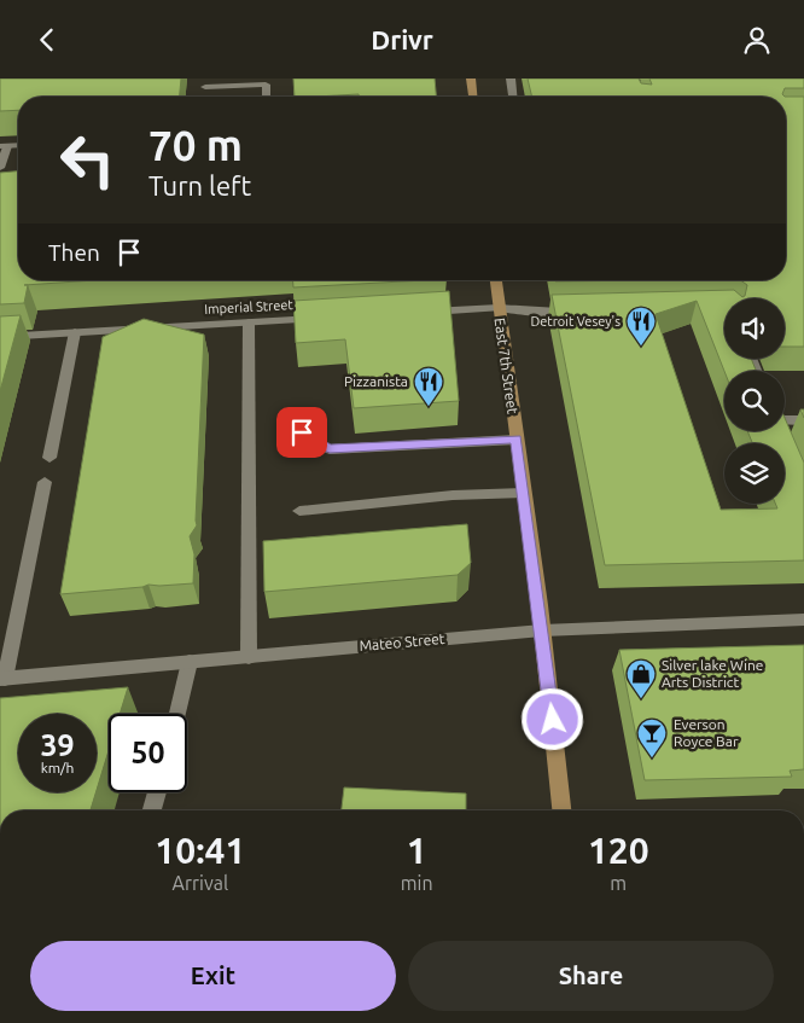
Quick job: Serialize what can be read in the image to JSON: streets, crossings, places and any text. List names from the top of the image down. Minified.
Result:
{"streets":{"main road":["East 7th Street"],"street":["Imperial Street","Mateo Street"]},"crossings":[["East 7th Street","Mateo Street"]],"places":{"restaurant":["Detroit Vesey's","Pizzanista"],"shop":["Silver lake Wine Arts District"],"bar":["Everson Royce Bar"]},"page":{"header":"Drivr","turn":["70 m","Turn left"],"then":"Then","speed":"39 km/h","limit":"50","eta":["10:41","Arrival","1","min","120","m"],"buttons":["Exit","Share"]}}
